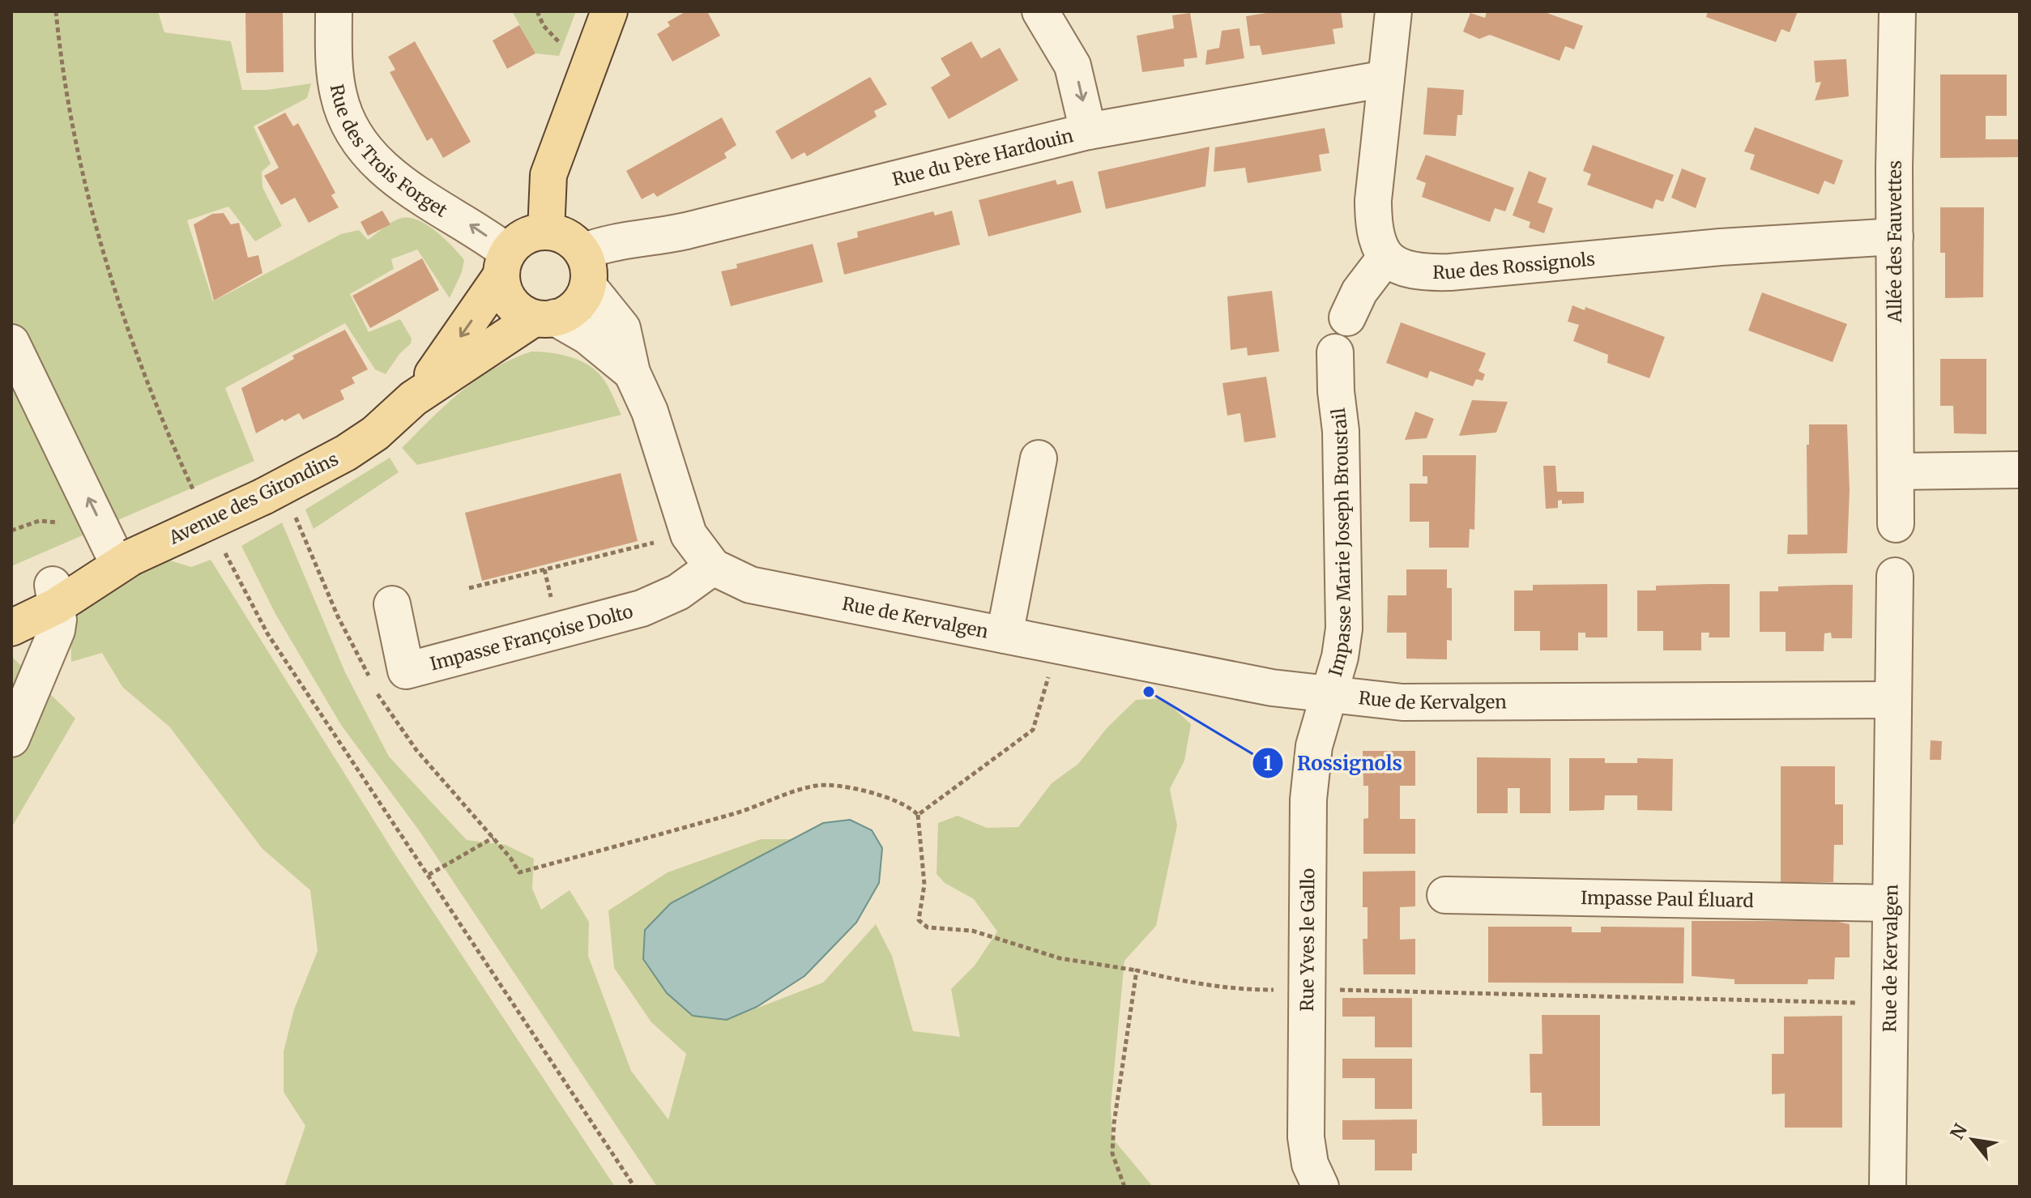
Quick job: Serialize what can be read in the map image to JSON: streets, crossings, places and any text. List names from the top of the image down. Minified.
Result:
{"streets":{"main road":["Avenue des Girondins"],"street":["Rue des Trois Forget","Rue du Père Hardouin","Allée des Fauvettes","Rue des Rossignols","Impasse Marie Joseph Broustail","Rue de Kervalgen","Impasse Françoise Dolto","Impasse Paul Éluard","Rue Yves le Gallo"]},"crossings":[["Rue des Trois Forget","Rue du Père Hardouin"],["Rue des Trois Forget","Avenue des Girondins"],["Rue des Trois Forget","Rue de Kervalgen"],["Rue du Père Hardouin","Avenue des Girondins"],["Rue du Père Hardouin","Rue de Kervalgen"],["Allée des Fauvettes","Rue des Rossignols"],["Avenue des Girondins","Rue de Kervalgen"],["Impasse Marie Joseph Broustail","Rue de Kervalgen"],["Impasse Marie Joseph Broustail","Rue Yves le Gallo"],["Rue de Kervalgen","Impasse Françoise Dolto"],["Rue de Kervalgen","Impasse Paul Éluard"],["Rue de Kervalgen","Rue Yves le Gallo"]],"one_way":["Rue des Trois Forget"],"places":["Rossignols"],"north":"top left"}
